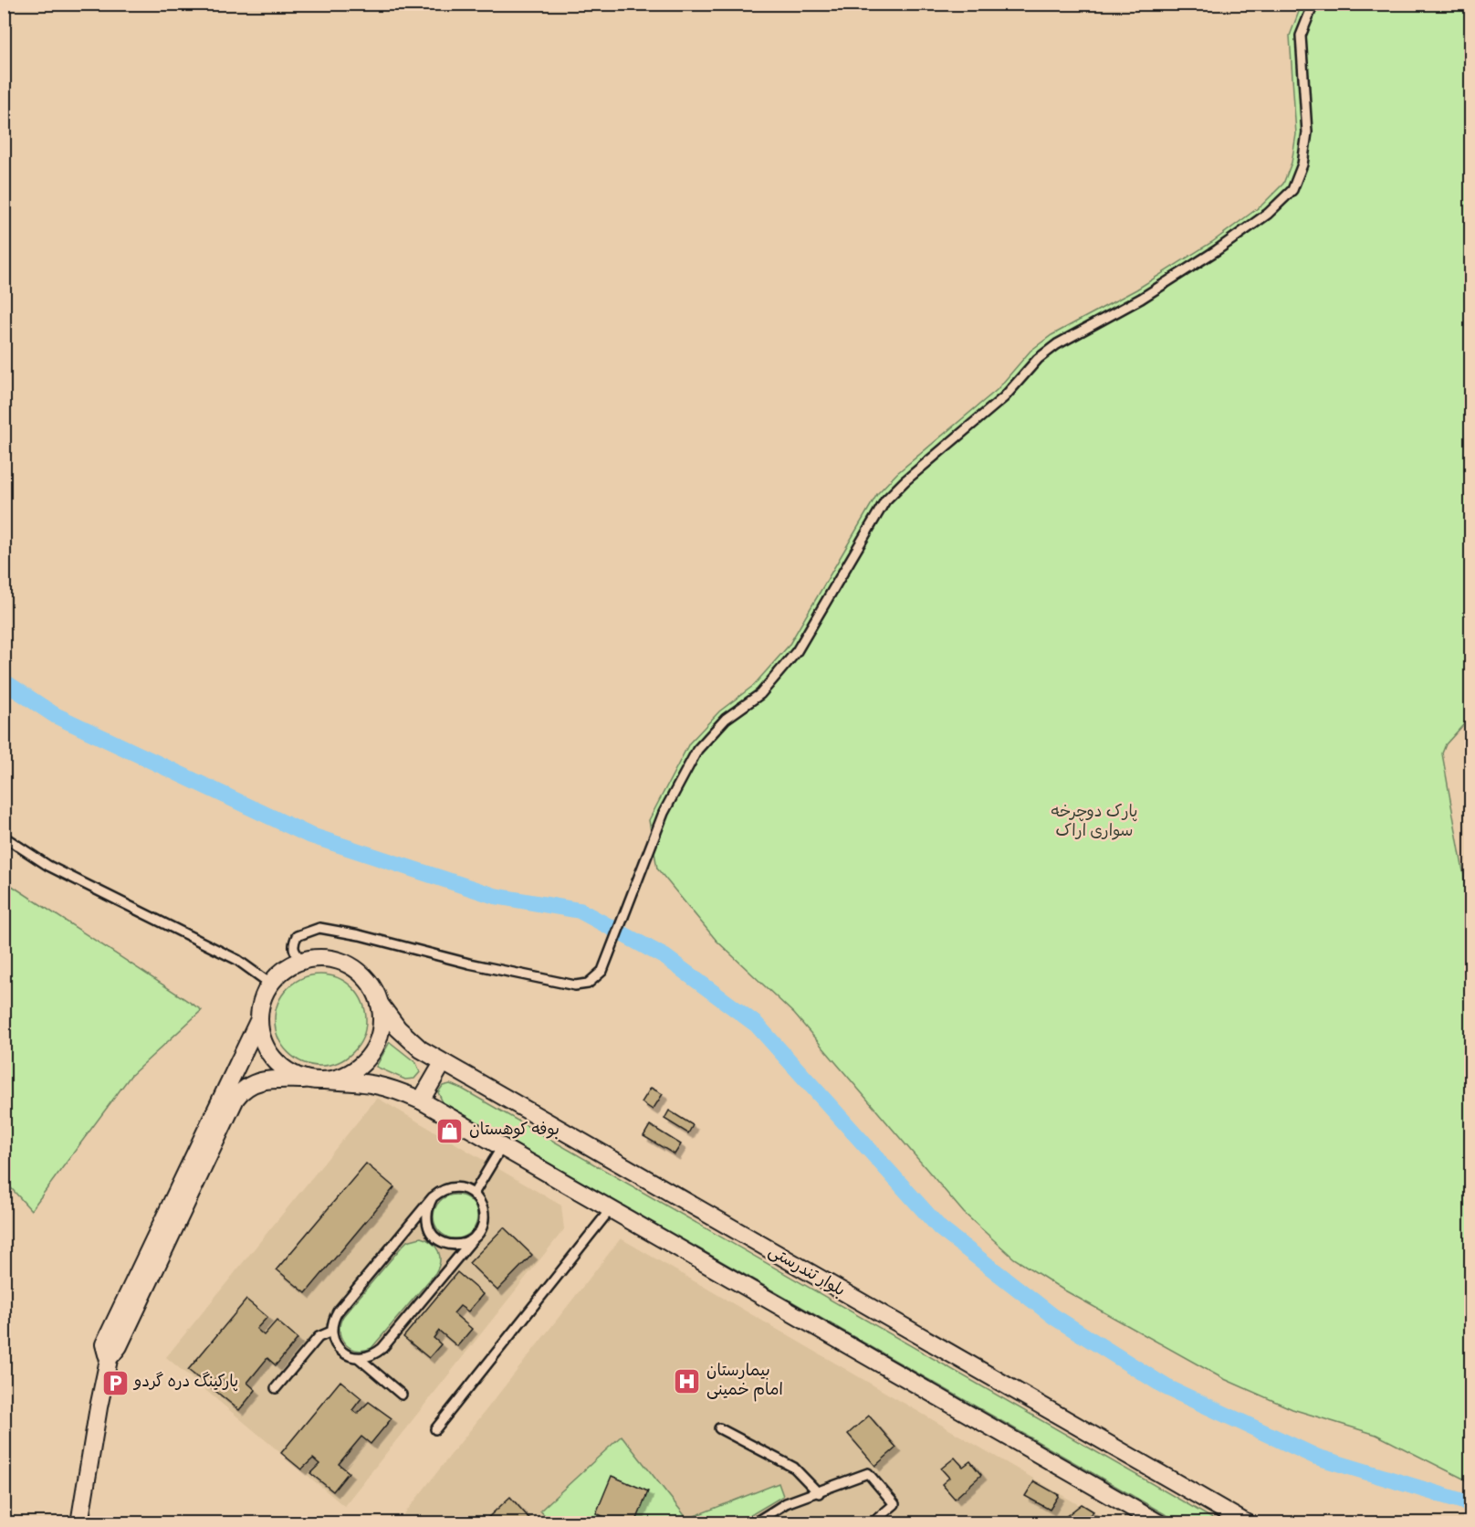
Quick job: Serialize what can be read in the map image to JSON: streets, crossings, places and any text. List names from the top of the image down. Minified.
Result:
{"streets":{"street":["بلوار تندرستی"]},"parks":["پارک دوچرخه سواری اراک"],"places":{"shop":["بوفه کوهستان"],"hospital":["بیمارستان امام خمینی"],"parking":["پارکینگ دره گردو"]}}
